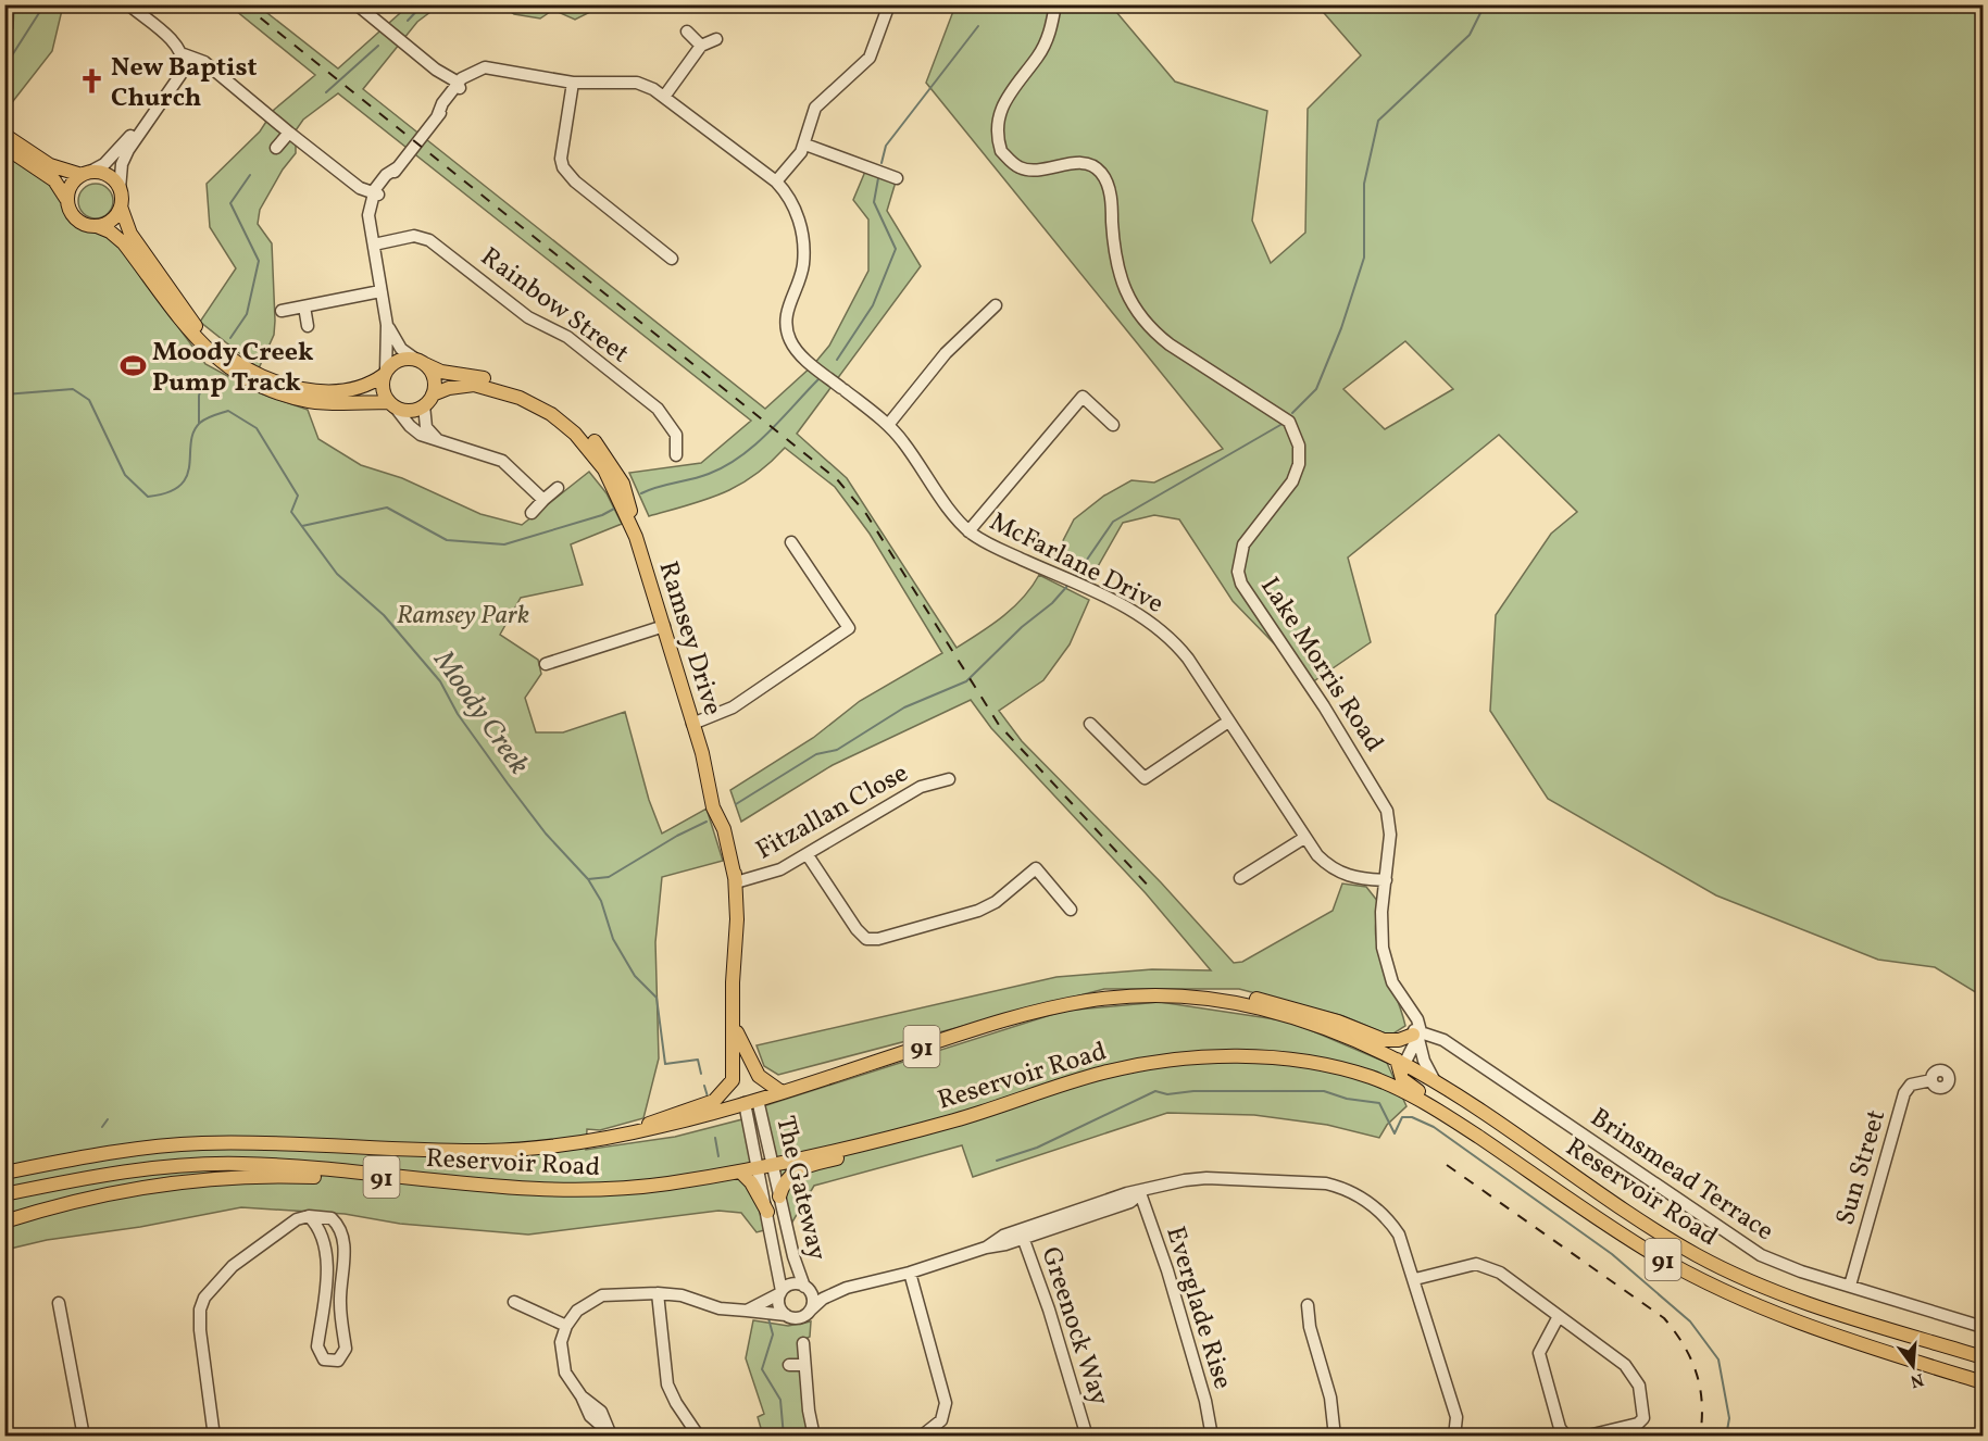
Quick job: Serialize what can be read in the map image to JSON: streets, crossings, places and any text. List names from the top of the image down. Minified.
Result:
{"streets":{"main road":["Ramsey Drive","91","Reservoir Road"],"street":["Rainbow Street","McFarlane Drive","Lake Morris Road","Fitzallan Close","Sun Street","Brinsmead Terrace","The Gateway","Everglade Rise","Greenock Way"]},"crossings":[["McFarlane Drive","Lake Morris Road"],["Ramsey Drive","Fitzallan Close"],["Ramsey Drive","Reservoir Road"],["Lake Morris Road","Reservoir Road"],["Lake Morris Road","Brinsmead Terrace"],["Reservoir Road","The Gateway"],["Sun Street","Brinsmead Terrace"]],"water":["Moody Creek"],"parks":["Ramsey Park"],"places":{"church":["New Baptist Church"],"sports":["Moody Creek Pump Track"]},"north":"bottom"}
